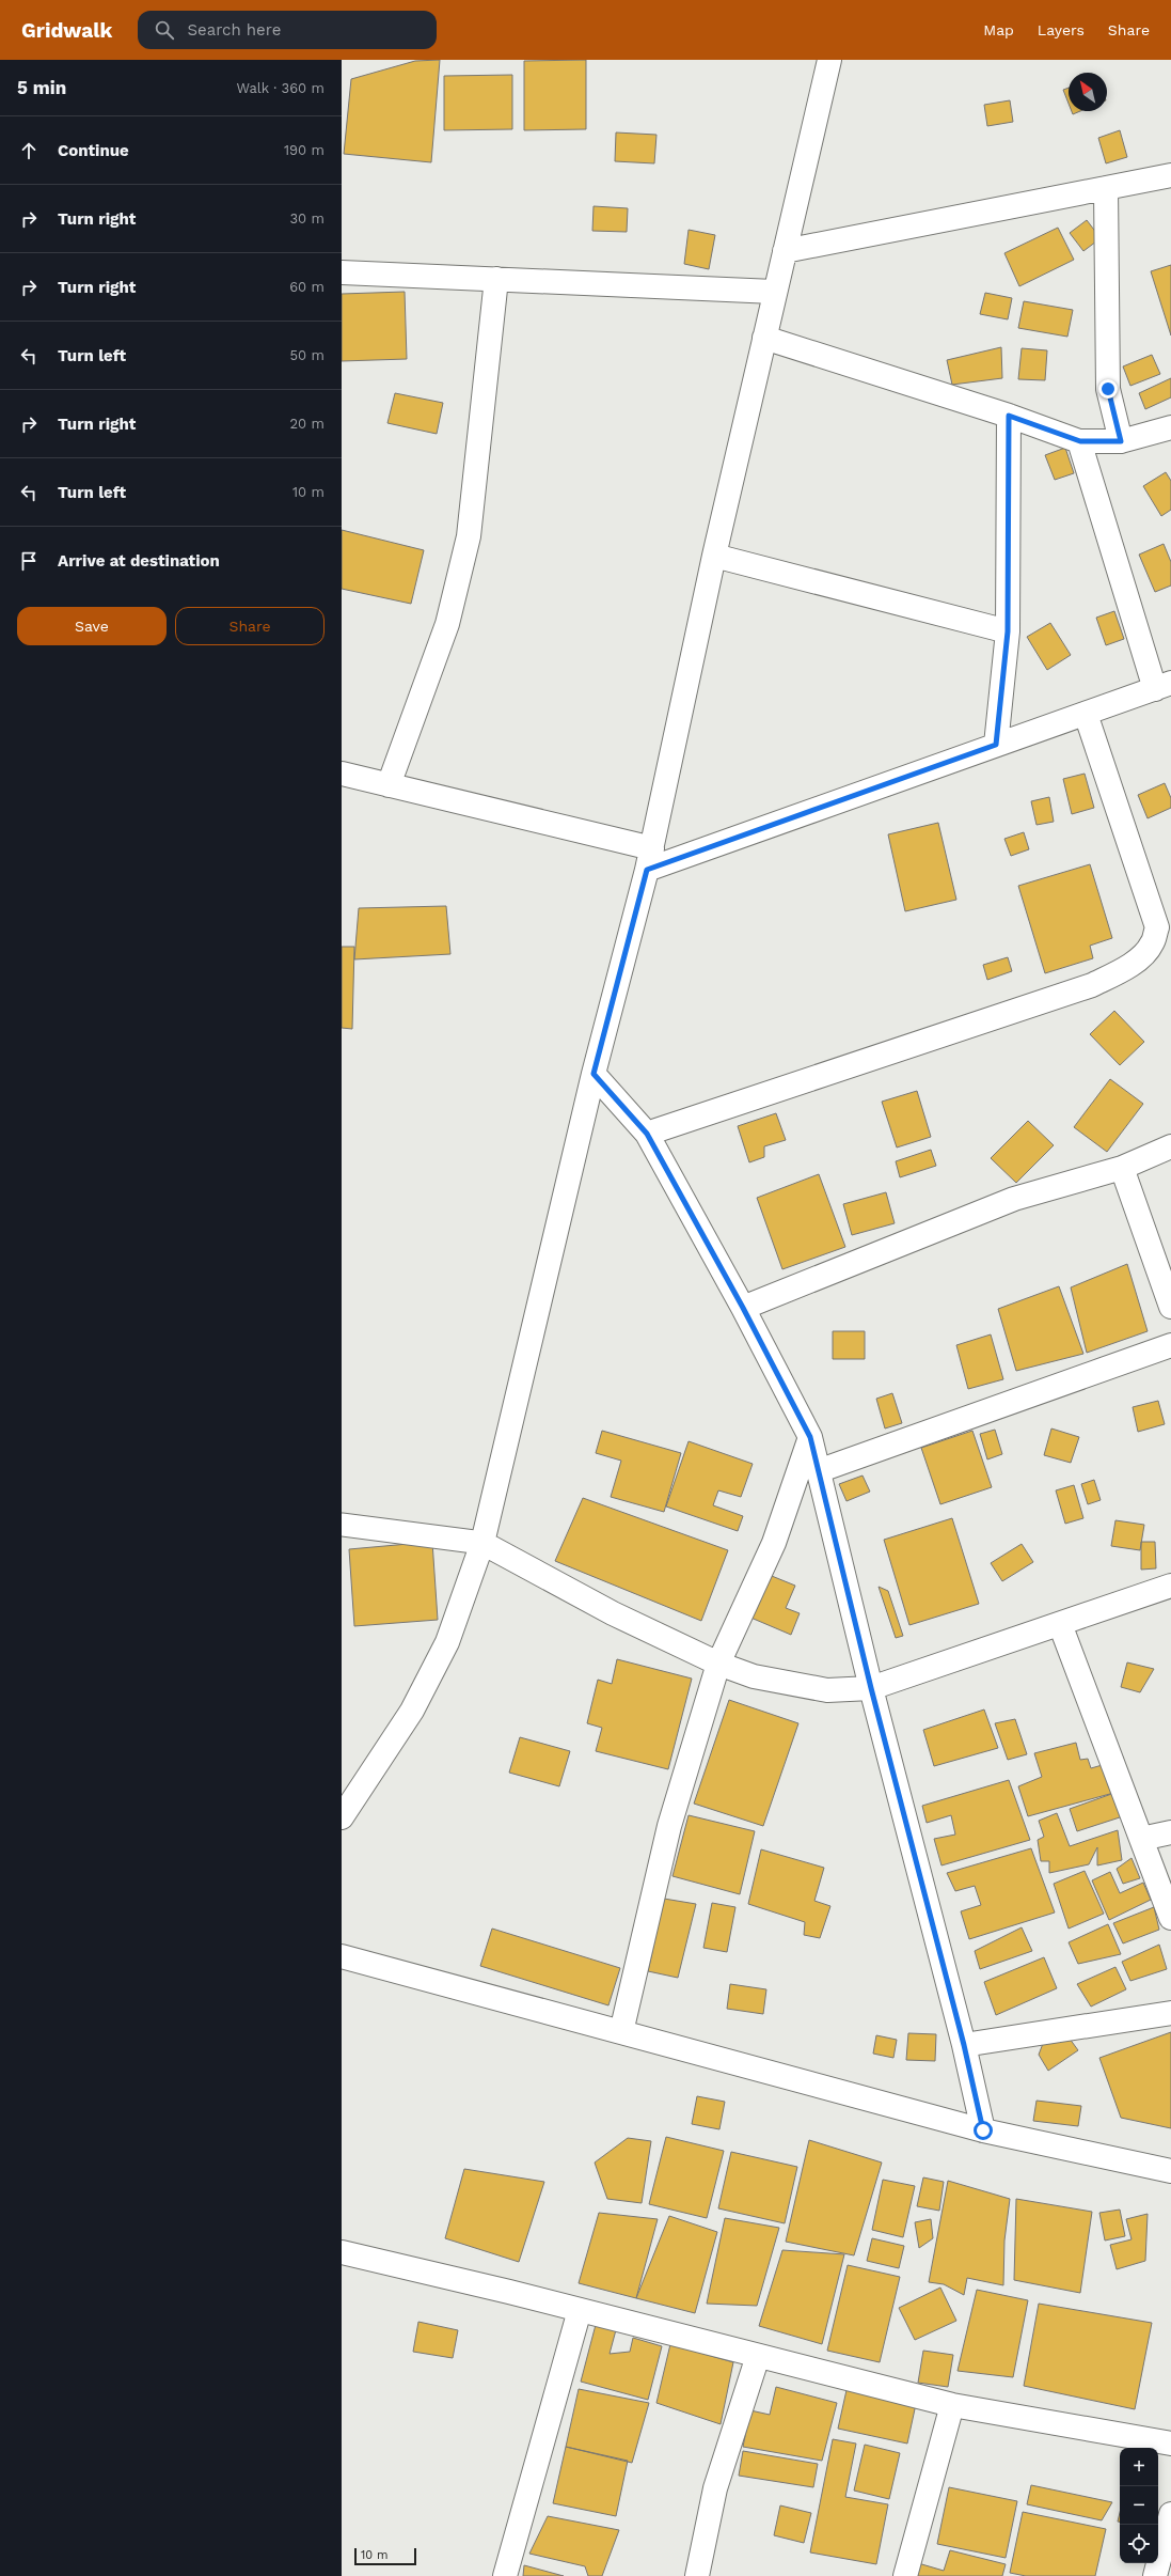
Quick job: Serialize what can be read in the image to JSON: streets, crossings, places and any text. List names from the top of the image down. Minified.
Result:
{"scale_bar":"10 m","north":"top left","page":{"header":"Gridwalk","search":"Search here","nav":["Map","Layers","Share"],"heading":["5 min","Walk · 360 m"],"list":[["Continue","190 m"],["Turn right","30 m"],["Turn right","60 m"],["Turn left","50 m"],["Turn right","20 m"],["Turn left","10 m"],"Arrive at destination"],"buttons":["Save","Share"],"map_buttons":["+","−"],"scale":"10 m"}}
